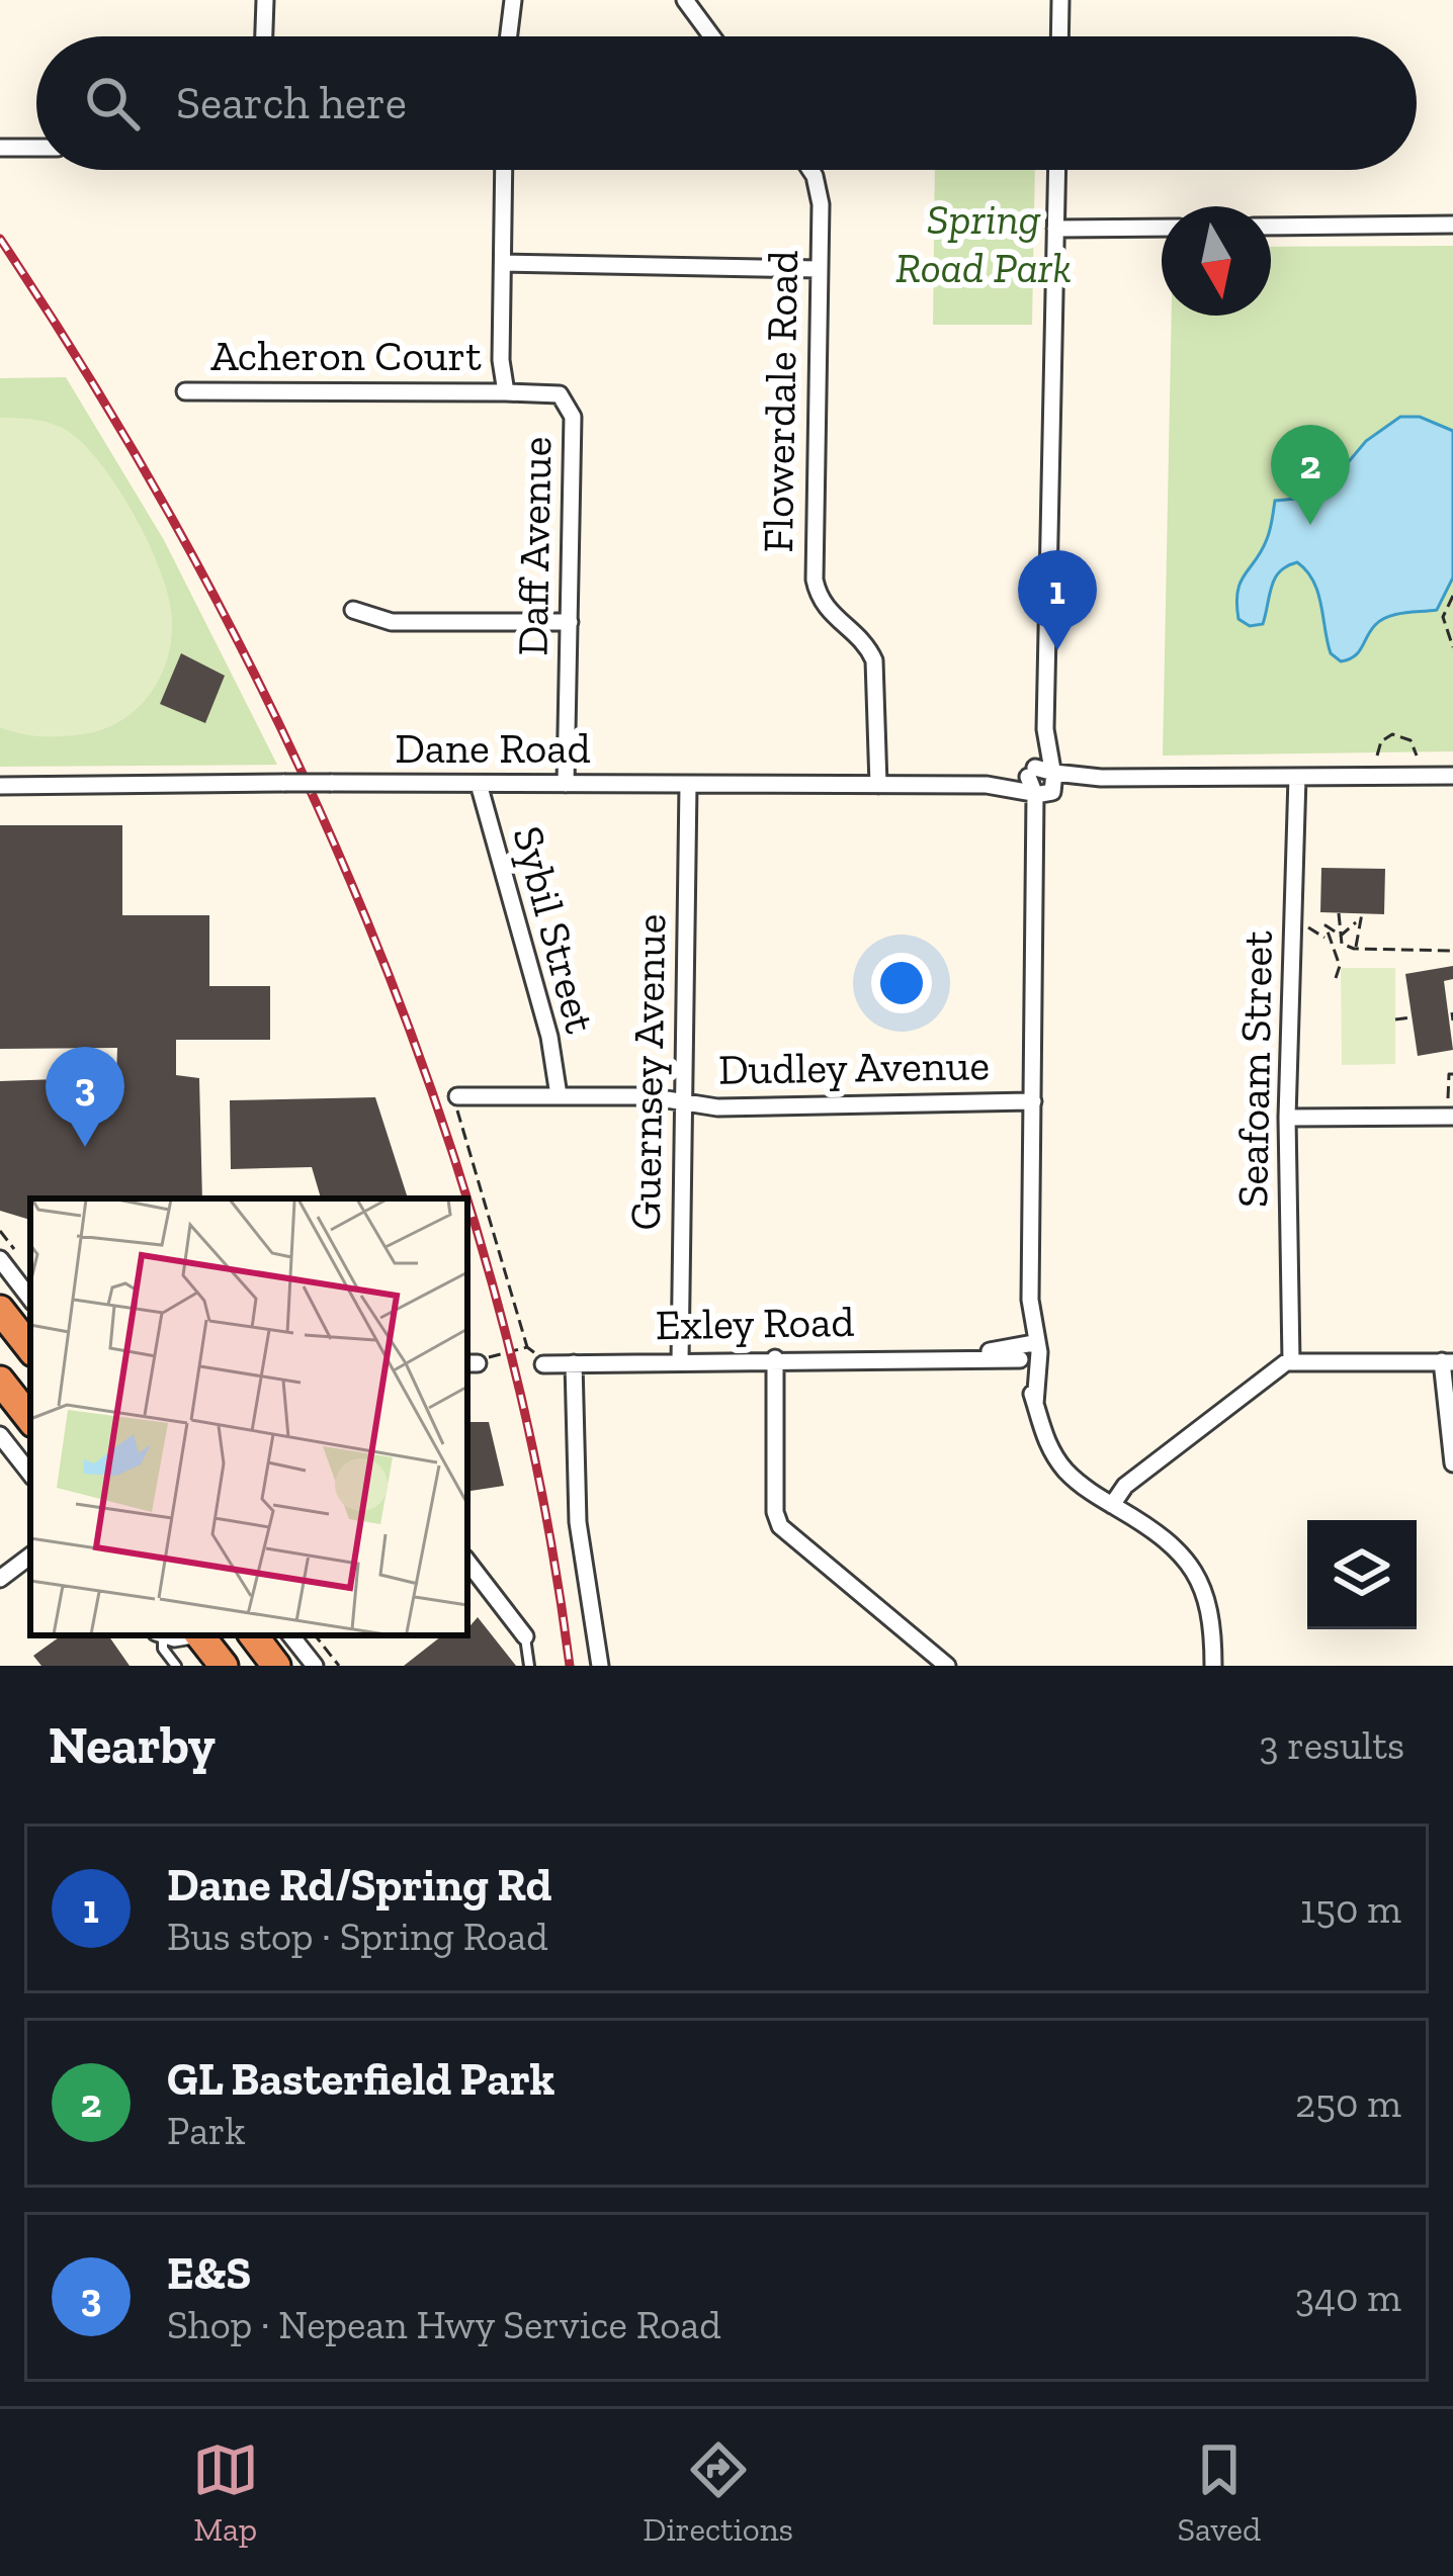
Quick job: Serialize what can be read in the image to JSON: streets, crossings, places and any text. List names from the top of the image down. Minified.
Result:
{"streets":{"street":["Acheron Court","Flowerdale Road","Daff Avenue","Dane Road","Sybil Street","Dudley Avenue","Seafoam Street","Guernsey Avenue","Exley Road"]},"crossings":[["Acheron Court","Daff Avenue"],["Flowerdale Road","Dane Road"],["Daff Avenue","Dane Road"],["Dane Road","Sybil Street"],["Dane Road","Seafoam Street"],["Dane Road","Guernsey Avenue"],["Sybil Street","Dudley Avenue"],["Dudley Avenue","Guernsey Avenue"],["Guernsey Avenue","Exley Road"]],"parks":["Spring Road Park"],"north":"bottom","page":{"search":"Search here","pins":["2","1","3"],"heading":["Nearby","3 results"],"list":[{"mark":"1","name":"Dane Rd/Spring Rd","note":"Bus stop · Spring Road","value":"150 m"},{"mark":"2","name":"GL Basterfield Park","note":"Park","value":"250 m"},{"mark":"3","name":"E&S","note":"Shop · Nepean Hwy Service Road","value":"340 m"}],"nav":["Map","Directions","Saved"]}}
